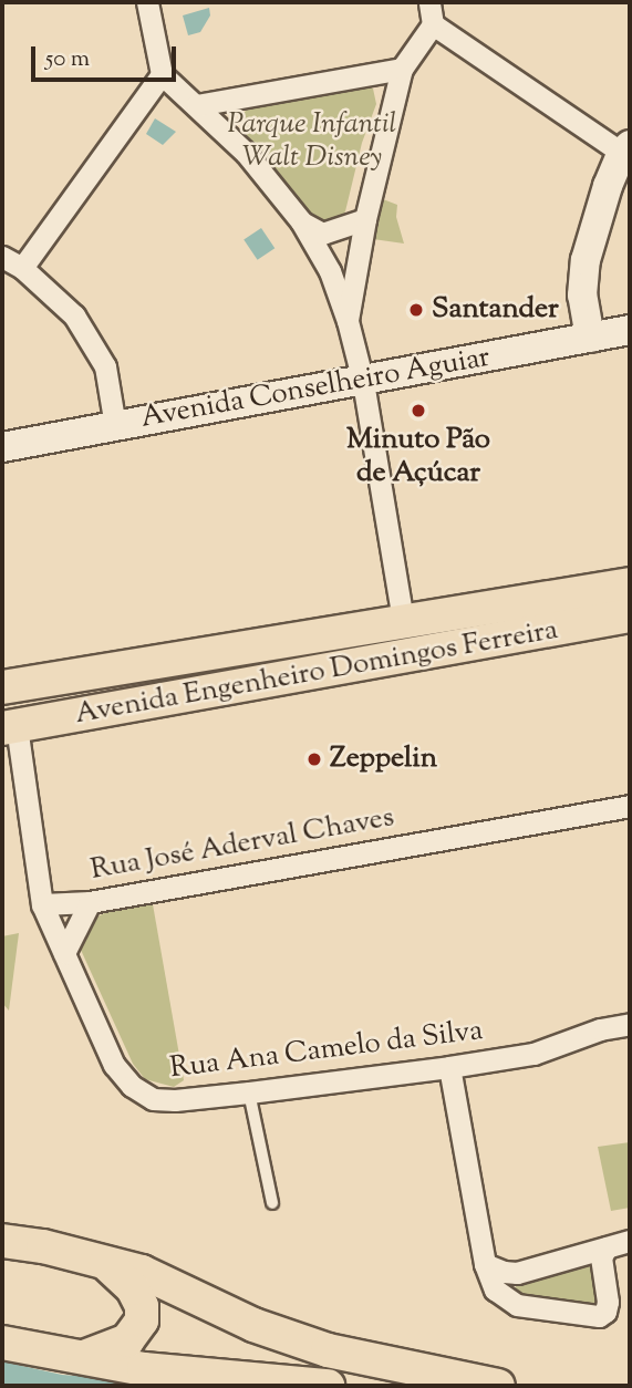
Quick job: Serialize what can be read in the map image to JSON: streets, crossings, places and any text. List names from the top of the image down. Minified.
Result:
{"streets":{"main road":["Avenida Conselheiro Aguiar","Avenida Engenheiro Domingos Ferreira"],"street":["Rua José Aderval Chaves","Rua Ana Camelo da Silva"]},"crossings":[["Rua José Aderval Chaves","Rua Ana Camelo da Silva"]],"parks":["Parque Infantil Walt Disney"],"places":["Santander","Minuto Pão de Açúcar","Zeppelin"],"scale_bar":"50 m"}
